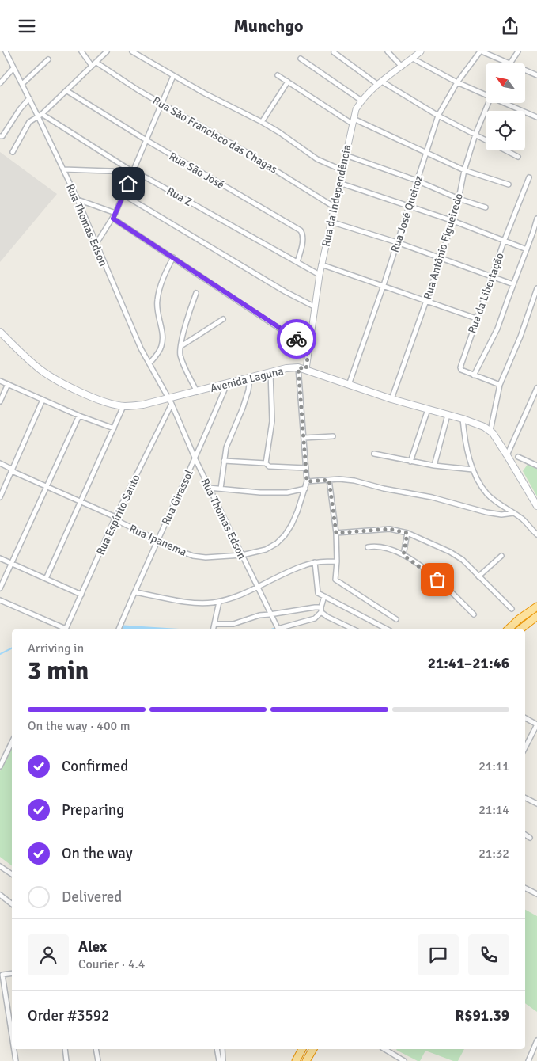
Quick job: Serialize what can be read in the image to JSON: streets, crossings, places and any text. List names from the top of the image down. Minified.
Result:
{"streets":{"main road":["Avenida Laguna"],"street":["Rua São Francisco das Chagas","Rua São José","Rua da Independência","Rua Z","Rua José Queiroz","Rua Thomas Edson","Rua Antônio Figueiredo","Rua da Libertação","Rua Girassol","Rua Espírito Santo","Rua Ipanema"]},"crossings":[["Rua São Francisco das Chagas","Rua da Independência"],["Rua São José","Rua Z"],["Rua da Independência","Rua Z"],["Rua da Independência","Avenida Laguna"],["Rua Z","Rua Thomas Edson"],["Rua José Queiroz","Avenida Laguna"],["Rua Thomas Edson","Avenida Laguna"],["Rua Thomas Edson","Rua Girassol"],["Rua Thomas Edson","Rua Espírito Santo"],["Rua Thomas Edson","Rua Ipanema"],["Rua Antônio Figueiredo","Avenida Laguna"],["Avenida Laguna","Rua Girassol"],["Avenida Laguna","Rua Espírito Santo"],["Avenida Laguna","Rua Ipanema"],["Rua Girassol","Rua Ipanema"],["Rua Espírito Santo","Rua Ipanema"]],"north":"top left","page":{"header":"Munchgo","heading":["3 min","Arriving in","21:41–21:46"],"panel":["Alex","Courier · 4.4","Order #3592","R$91.39"],"bar":"On the way · 400 m","list":[["Confirmed","21:11"],["Preparing","21:14"],["On the way","21:32"],"Delivered"]}}
